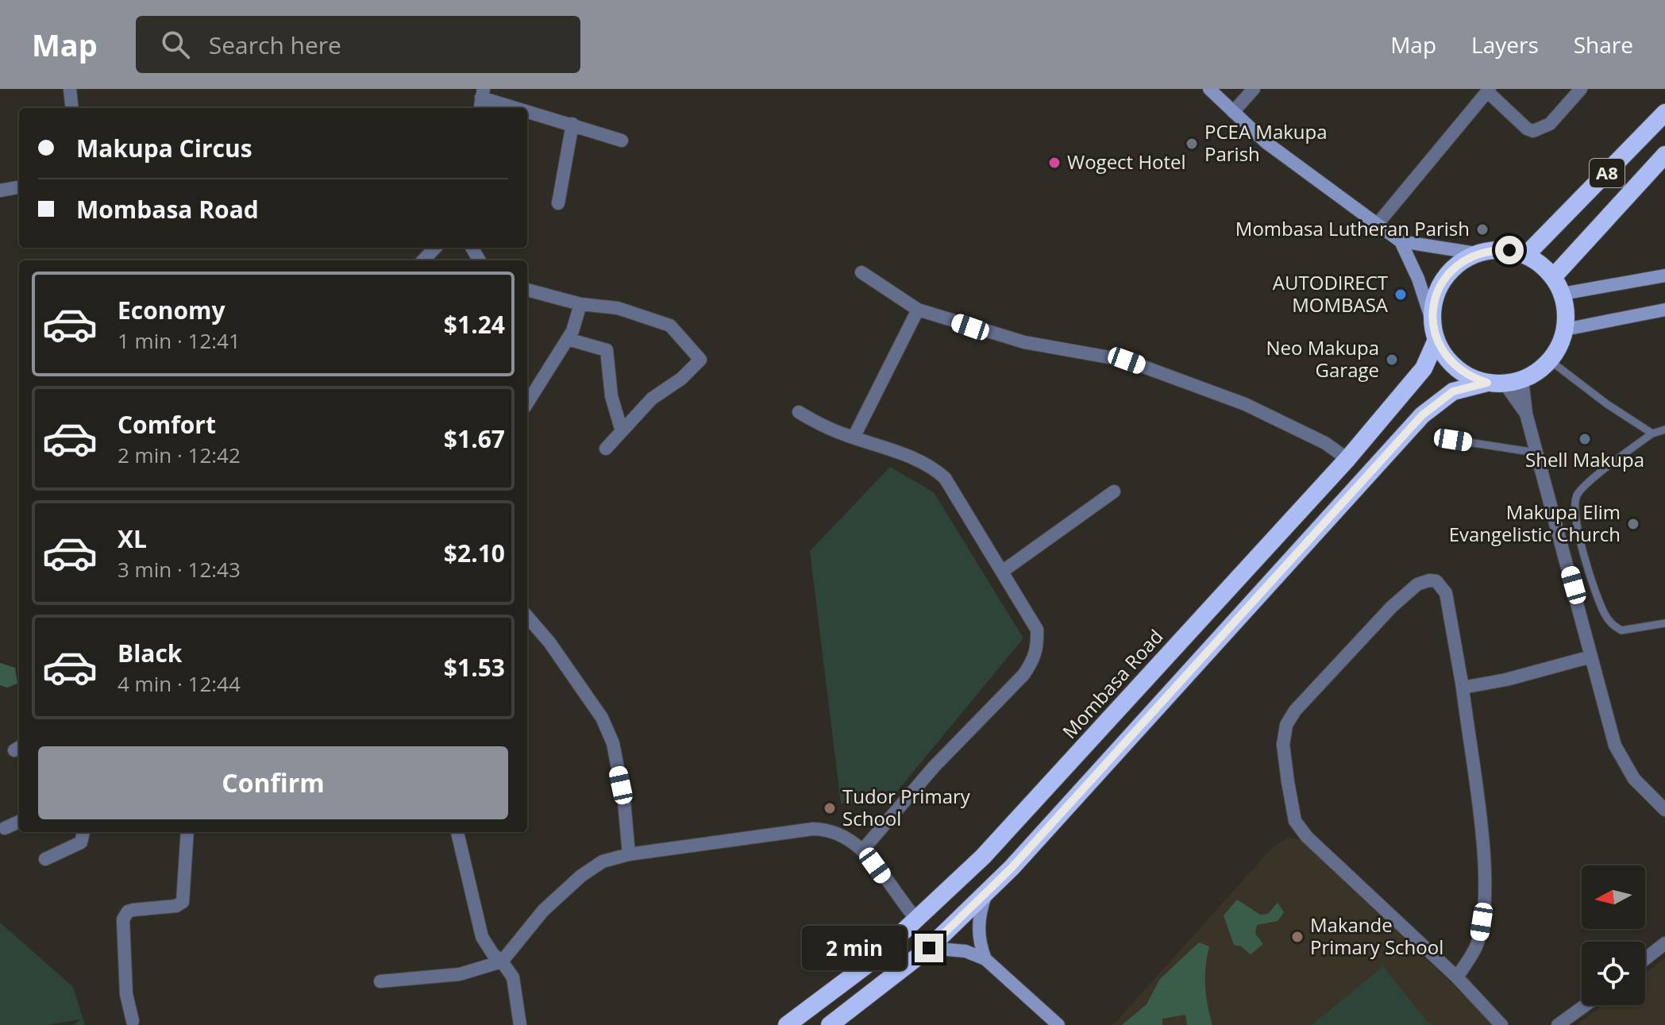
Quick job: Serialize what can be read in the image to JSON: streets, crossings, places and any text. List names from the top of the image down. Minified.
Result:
{"streets":{"highway":["A8","Mombasa Road"]},"crossings":[["A8","Mombasa Road"]],"places":["PCEA Makupa Parish","Wogect Hotel","Mombasa Lutheran Parish","AUTODIRECT MOMBASA","Neo Makupa Garage","Shell Makupa","Makupa Elim Evangelistic Church","Tudor Primary School","Makande Primary School"],"north":"left","page":{"header":"Map","search":"Search here","nav":["Map","Layers","Share"],"banner":["Makupa Circus","Mombasa Road"],"list":[{"name":"Economy","note":"1 min · 12:41","value":"$1.24"},{"name":"Comfort","note":"2 min · 12:42","value":"$1.67"},{"name":"XL","note":"3 min · 12:43","value":"$2.10"},{"name":"Black","note":"4 min · 12:44","value":"$1.53"}],"buttons":"Confirm","bubble":"2 min"}}
